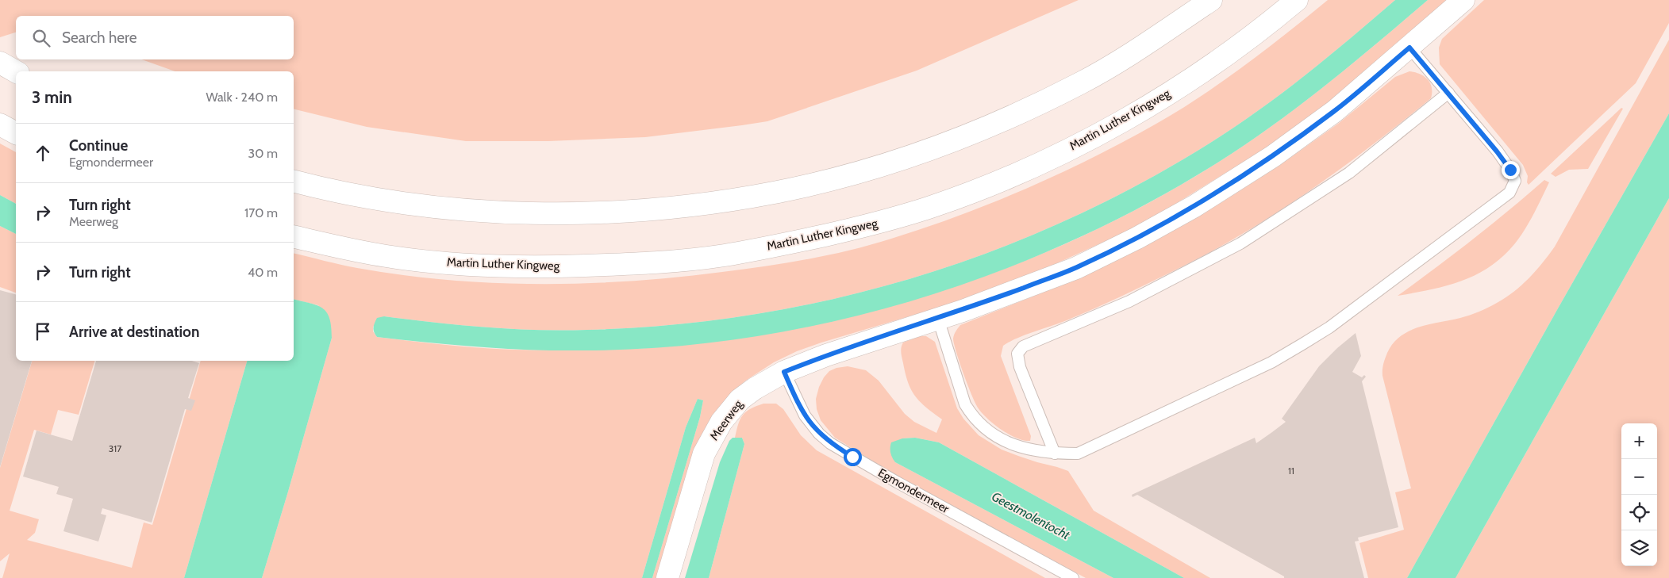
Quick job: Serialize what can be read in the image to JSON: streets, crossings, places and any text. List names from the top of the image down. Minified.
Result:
{"streets":{"main road":["Martin Luther Kingweg","Meerweg"],"lane":["Egmondermeer"]},"crossings":[["Meerweg","Egmondermeer"]],"water":["Geestmolentocht"],"house_numbers":["317","11"],"page":{"search":"Search here","heading":["3 min","Walk · 240 m"],"list":[["Continue","Egmondermeer","30 m"],["Turn right","Meerweg","170 m"],["Turn right","40 m"],"Arrive at destination"],"map_buttons":["+","−"]}}
